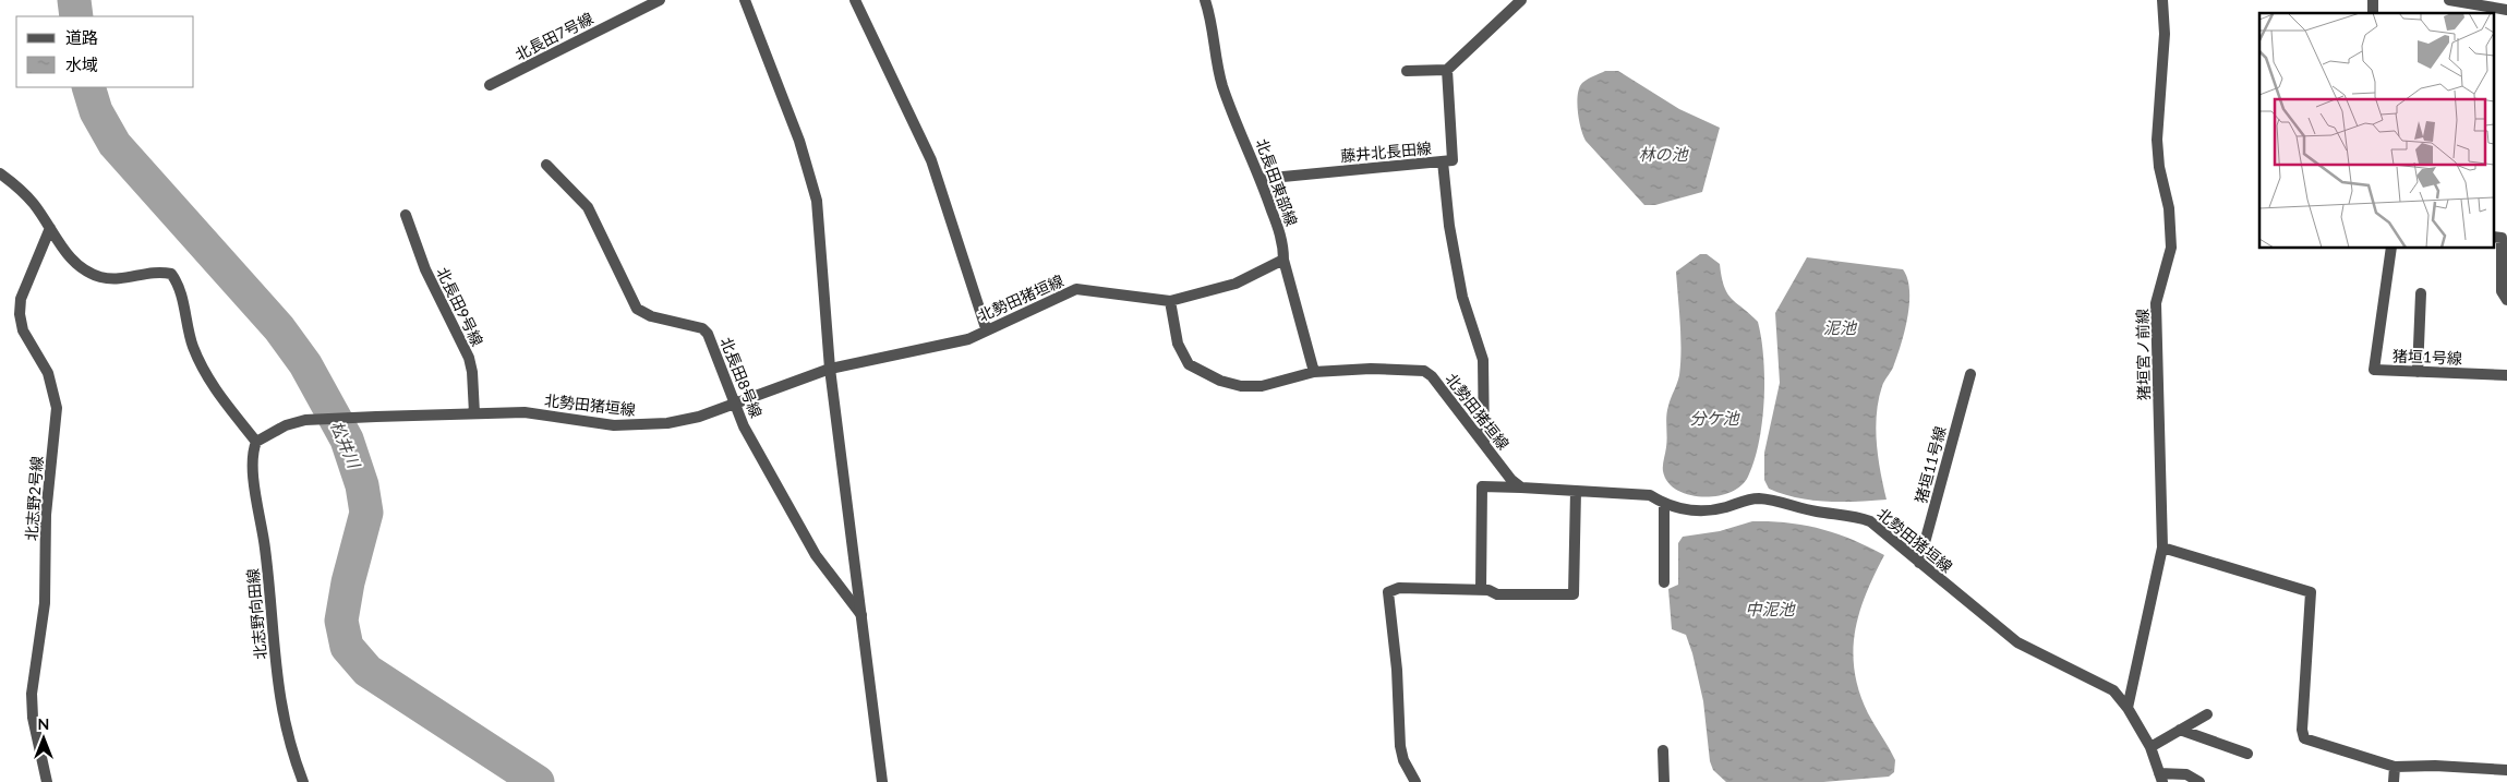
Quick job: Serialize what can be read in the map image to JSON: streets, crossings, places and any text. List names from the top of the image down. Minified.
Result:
{"streets":{"street":["北長田7号線","藤井北長田線","北長田東部線","北勢田猪垣線","北長田9号線","猪垣宮ノ前線","猪垣1号線","北長田8号線","猪垣11号線","北志野2号線","北志野向田線"]},"crossings":[["藤井北長田線","北長田東部線"],["北長田東部線","北勢田猪垣線"],["北勢田猪垣線","北長田9号線"],["北勢田猪垣線","猪垣宮ノ前線"],["北勢田猪垣線","北長田8号線"],["北勢田猪垣線","猪垣11号線"],["北勢田猪垣線","北志野向田線"]],"water":["林の池","泥池","分ケ池","松井川","中泥池"],"legend":["道路","水域"],"north":"top"}
